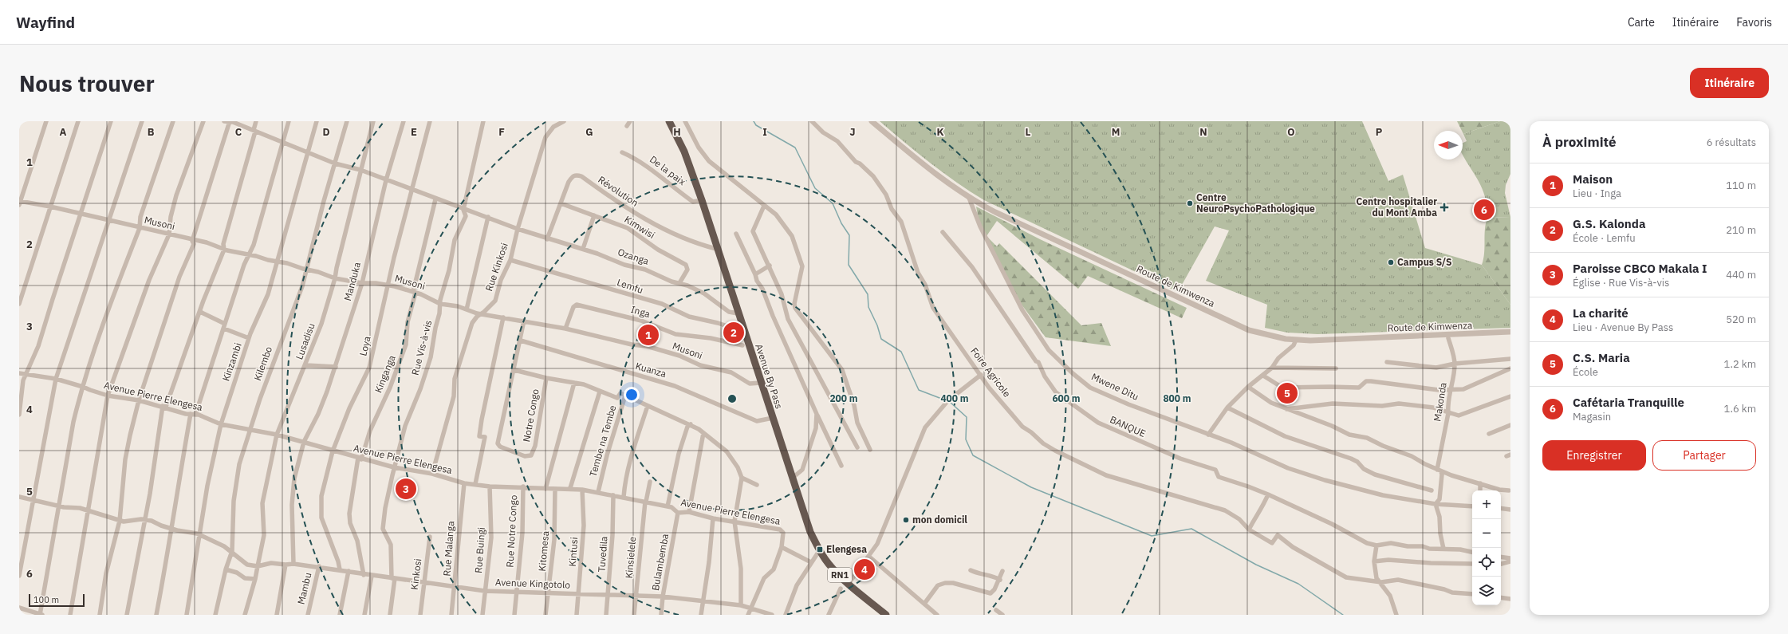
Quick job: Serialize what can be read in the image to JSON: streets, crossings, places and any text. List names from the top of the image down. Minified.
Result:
{"streets":{"highway":["Avenue By Pass","RN1"],"street":["De la paix","Révolution","Musoni","Kimwisi","Ozanga","Rue Kinkosi","Manduka","Lemfu","Route de Kimwenza","Inga","Lusadisu","Loya","Rue Vis-à-vis","Kinzambi","Kilembo","Kuanza","Foire Agricole","Kinganga","Mwene Ditu","Avenue Pierre Elengesa","Makonda","Notre Congo","BANQUE","Tembe na Tembe","Rue Notre Congo","Rue Malanga","Rue Buingi","Kitomesa","Kintusi","Tuvedila","Kinsielele","Bulambemba","Kinkosi","Avenue Kingotolo","Mambu"]},"crossings":[["De la paix","Avenue By Pass"],["Révolution","Kimwisi"],["Révolution","Ozanga"],["Révolution","Avenue By Pass"],["Musoni","Rue Kinkosi"],["Musoni","Manduka"],["Musoni","Inga"],["Musoni","Lusadisu"],["Musoni","Loya"],["Musoni","Rue Vis-à-vis"],["Musoni","Kinzambi"],["Musoni","Kilembo"],["Musoni","Kinganga"],["Musoni","Avenue By Pass"],["Kimwisi","Ozanga"],["Ozanga","Rue Kinkosi"],["Ozanga","Manduka"],["Ozanga","Lusadisu"],["Ozanga","Loya"],["Ozanga","Rue Vis-à-vis"],["Ozanga","Kinzambi"],["Ozanga","Kilembo"],["Ozanga","Kinganga"],["Ozanga","Avenue By Pass"],["Rue Kinkosi","Lemfu"],["Rue Kinkosi","Avenue Pierre Elengesa"],["Manduka","Avenue Pierre Elengesa"],["Lemfu","Avenue By Pass"],["Route de Kimwenza","Mwene Ditu"],["Lusadisu","Avenue Pierre Elengesa"],["Lusadisu","Avenue Kingotolo"],["Loya","Avenue Pierre Elengesa"],["Loya","Avenue Kingotolo"],["Rue Vis-à-vis","Avenue Pierre Elengesa"],["Rue Vis-à-vis","Avenue Kingotolo"],["Kinzambi","Avenue Pierre Elengesa"],["Kilembo","Avenue Pierre Elengesa"],["Kuanza","Avenue By Pass"],["Kinganga","Avenue Pierre Elengesa"],["Kinganga","Avenue Kingotolo"],["Mwene Ditu","Makonda"],["Avenue Pierre Elengesa","Tembe na Tembe"],["Avenue Pierre Elengesa","Rue Notre Congo"],["Avenue Pierre Elengesa","Rue Malanga"],["Avenue Pierre Elengesa","Rue Buingi"],["Avenue Pierre Elengesa","Kitomesa"],["Avenue Pierre Elengesa","Kintusi"],["Avenue Pierre Elengesa","Tuvedila"],["Avenue Pierre Elengesa","Kinsielele"],["Avenue Pierre Elengesa","Bulambemba"],["Rue Notre Congo","Avenue Kingotolo"],["Rue Malanga","Avenue Kingotolo"],["Rue Buingi","Avenue Kingotolo"],["Kitomesa","Avenue Kingotolo"],["Kintusi","Avenue Kingotolo"],["Tuvedila","Avenue Kingotolo"],["Kinsielele","Avenue Kingotolo"],["Bulambemba","Avenue Kingotolo"],["Kinkosi","Avenue Kingotolo"],["Avenue Kingotolo","Mambu"]],"places":{"other":["Centre NeuroPsychoPathologique","Campus S/S","mon domicil"],"health":["Centre hospitalier du Mont Amba"],"transit":["Elengesa"]},"scale_bar":"100 m","north":"left","page":{"header":"Wayfind","nav":["Carte","Itinéraire","Favoris"],"buttons":["Itinéraire",["Enregistrer","Partager"]],"title":"Nous trouver","heading":["À proximité","6 résultats"],"list":[{"mark":"1","name":"Maison","note":"Lieu · Inga","value":"110 m"},{"mark":"2","name":"G.S. Kalonda","note":"École · Lemfu","value":"210 m"},{"mark":"3","name":"Paroisse CBCO Makala I","note":"Église · Rue Vis-à-vis","value":"440 m"},{"mark":"4","name":"La charité","note":"Lieu · Avenue By Pass","value":"520 m"},{"mark":"5","name":"C.S. Maria","note":"École","value":"1.2 km"},{"mark":"6","name":"Cafétaria Tranquille","note":"Magasin","value":"1.6 km"}],"pins":["6","2","1","5","3","4"],"map_buttons":["+","−"],"scale":"100 m"},"grid":{"columns":["A","B","C","D","E","F","G","H","I","J","K","L","M","N","O","P"],"rows":["1","2","3","4","5","6"]},"rings":["200 m","400 m","600 m","800 m"]}
